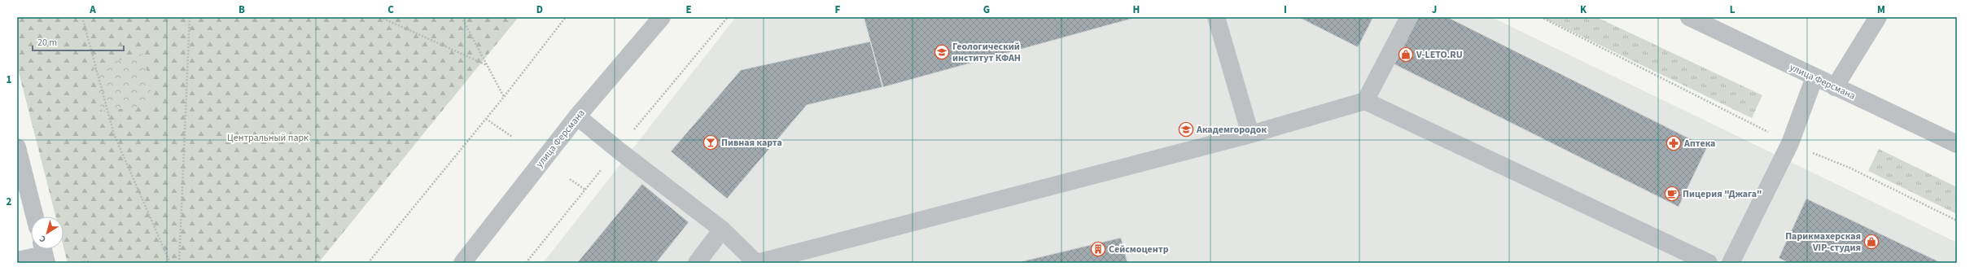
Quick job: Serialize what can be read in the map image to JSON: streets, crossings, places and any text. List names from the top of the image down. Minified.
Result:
{"streets":{"street":["улица Ферсмана"]},"parks":["Центральный парк"],"places":{"school or university":["Геологический институт КФАН","Академгородок"],"shop":["V-LETO.RU","Парикмахерская VIP-студия"],"bar":["Пивная карта"],"pharmacy":["Аптека"],"cafe":["Пицерия \"Джага\""],"building":["Сейсмоцентр"]},"scale_bar":"20 m","north":"bottom left","grid":{"columns":["A","B","C","D","E","F","G","H","I","J","K","L","M"],"rows":["1","2"]}}
